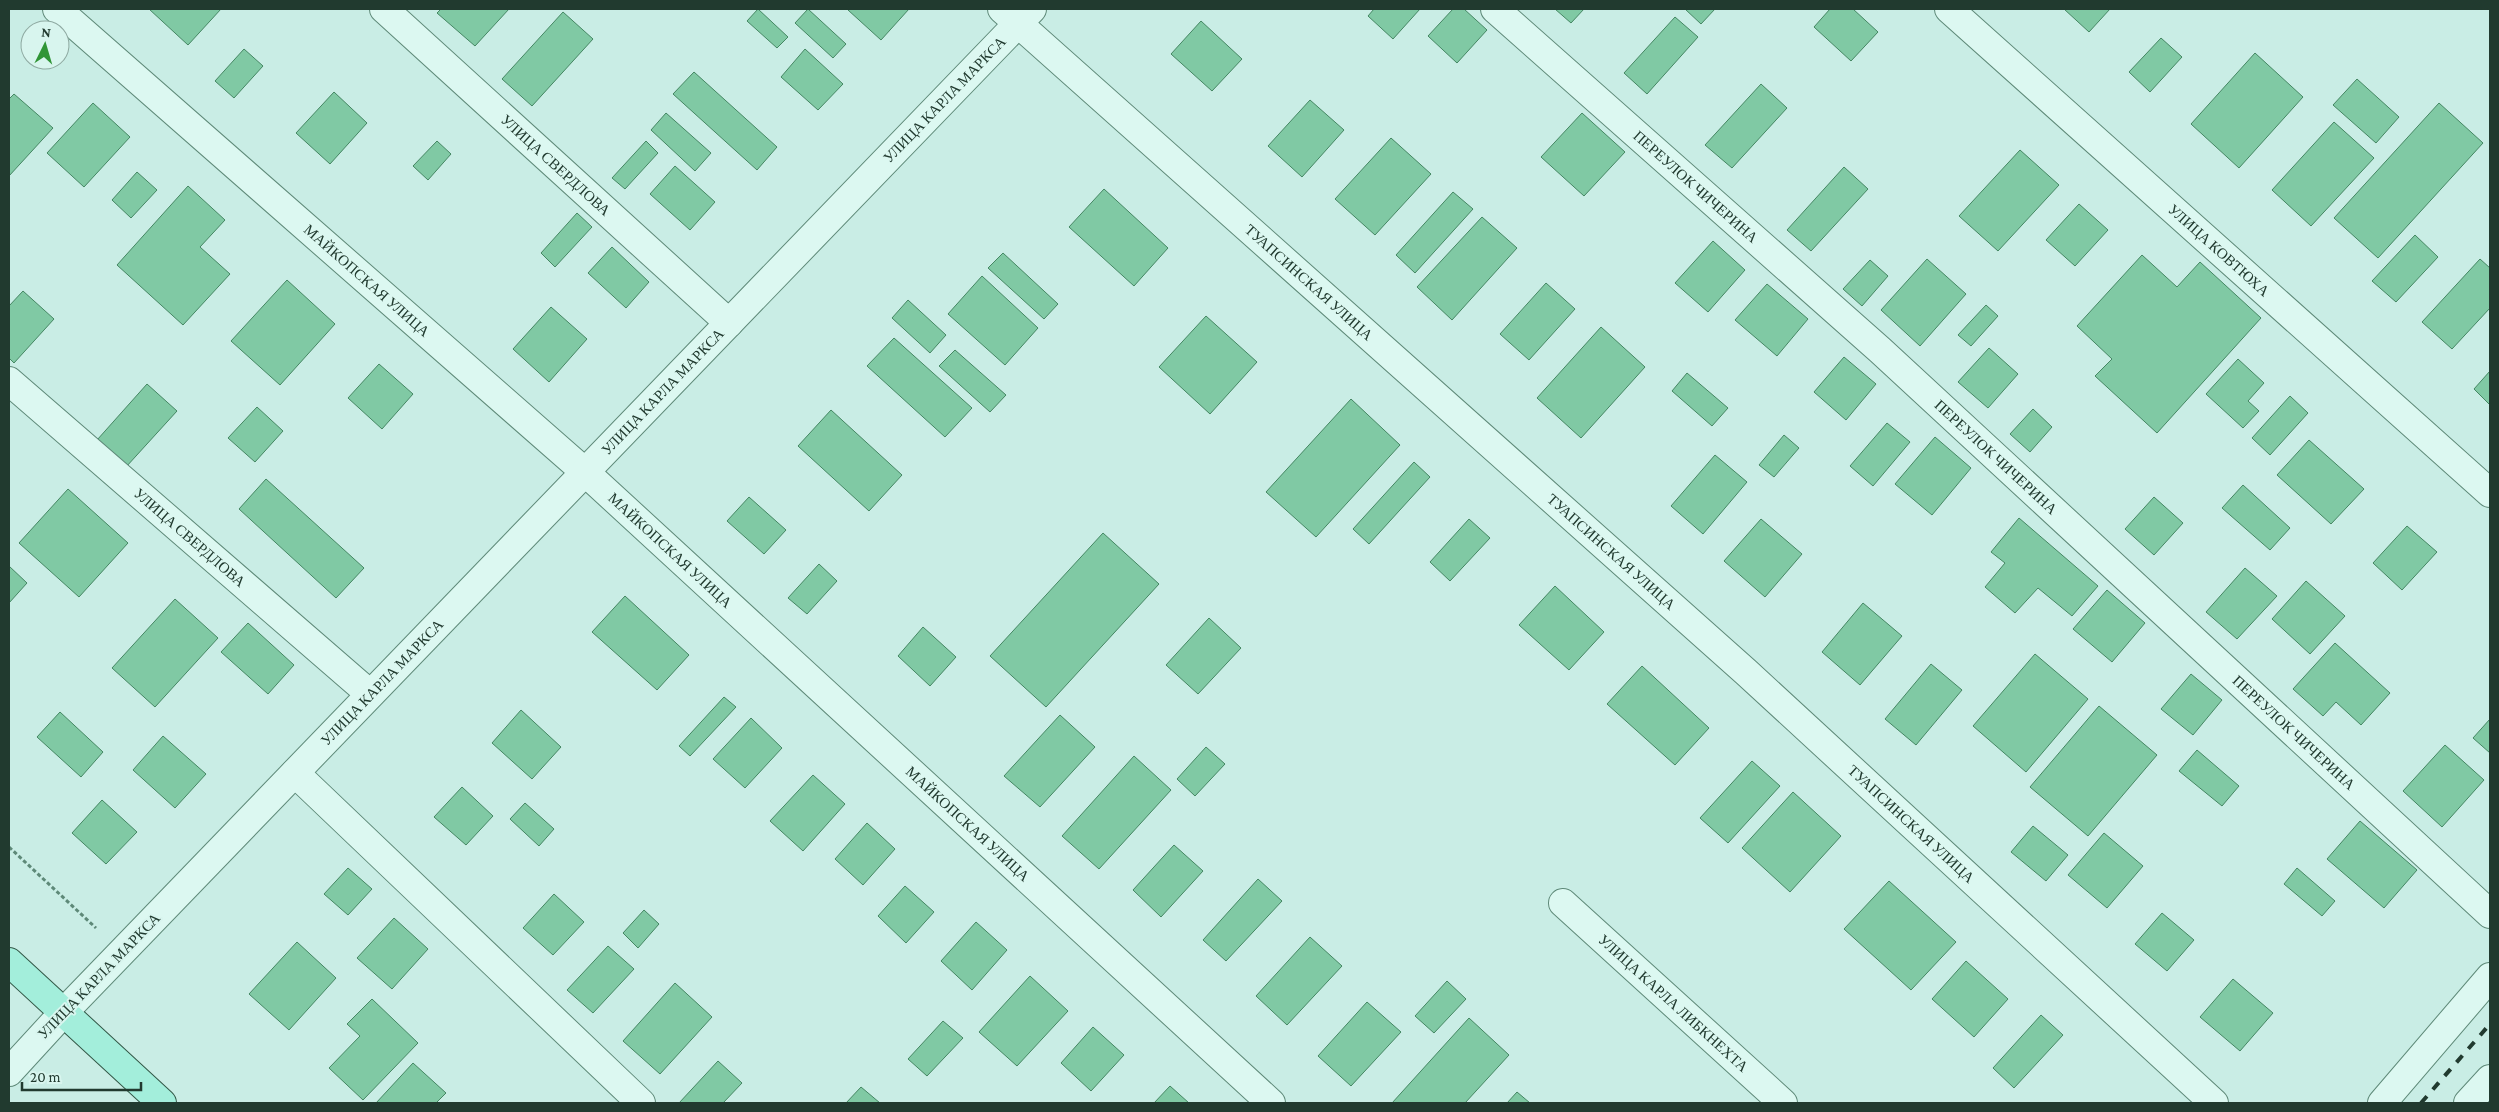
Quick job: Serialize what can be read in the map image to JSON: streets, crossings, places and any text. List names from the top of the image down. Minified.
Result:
{"streets":{"street":["УЛИЦА КАРЛА МАРКСА","УЛИЦА СВЕРДЛОВА","ПЕРЕУЛОК ЧИЧЕРИНА","УЛИЦА КОВТЮХА","МАЙКОПСКАЯ УЛИЦА","ТУАПСИНСКАЯ УЛИЦА","УЛИЦА КАРЛА ЛИБКНЕХТА"]},"crossings":[["УЛИЦА КАРЛА МАРКСА","УЛИЦА СВЕРДЛОВА"],["УЛИЦА КАРЛА МАРКСА","МАЙКОПСКАЯ УЛИЦА"],["УЛИЦА КАРЛА МАРКСА","ТУАПСИНСКАЯ УЛИЦА"]],"scale_bar":"20 m","north":"top"}
